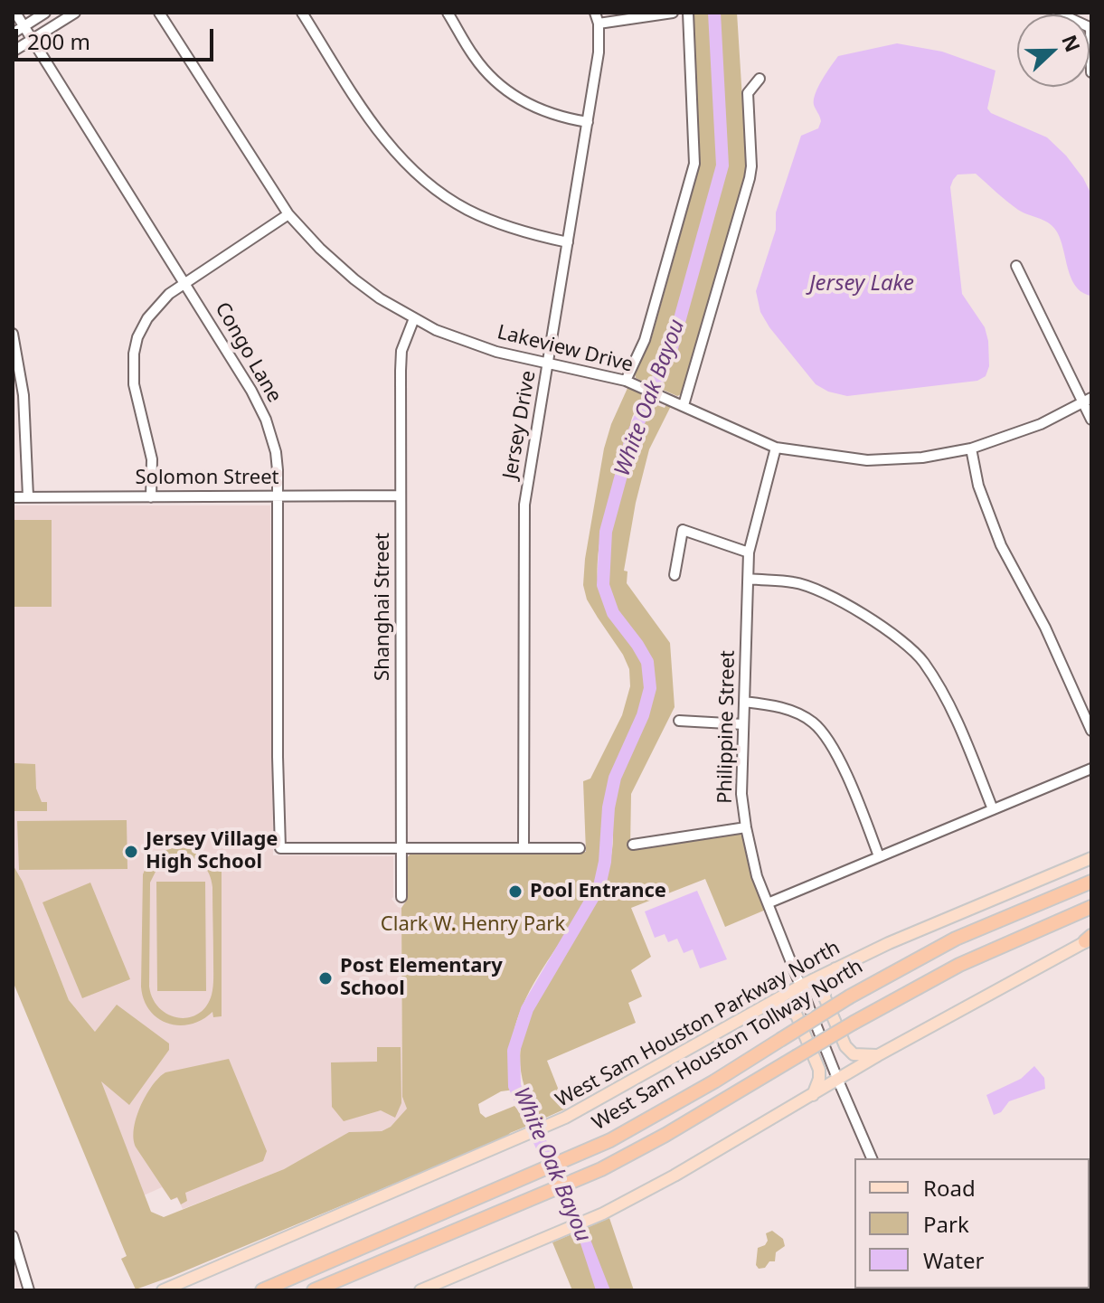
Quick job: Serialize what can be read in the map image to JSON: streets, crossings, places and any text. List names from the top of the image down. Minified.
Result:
{"streets":{"highway":["West Sam Houston Tollway North"],"main road":["West Sam Houston Parkway North"],"street":["Lakeview Drive","Congo Lane","Jersey Drive","Solomon Street","Shanghai Street","Philippine Street"]},"crossings":[["Lakeview Drive","Jersey Drive"],["Lakeview Drive","Shanghai Street"],["Lakeview Drive","Philippine Street"],["Congo Lane","Solomon Street"],["Congo Lane","Shanghai Street"],["Solomon Street","Shanghai Street"],["Philippine Street","West Sam Houston Parkway North"]],"water":["Jersey Lake","White Oak Bayou"],"parks":["Clark W. Henry Park"],"places":["Jersey Village High School","Pool Entrance","Post Elementary School"],"legend":["Road","Park","Water"],"scale_bar":"200 m","north":"right"}
